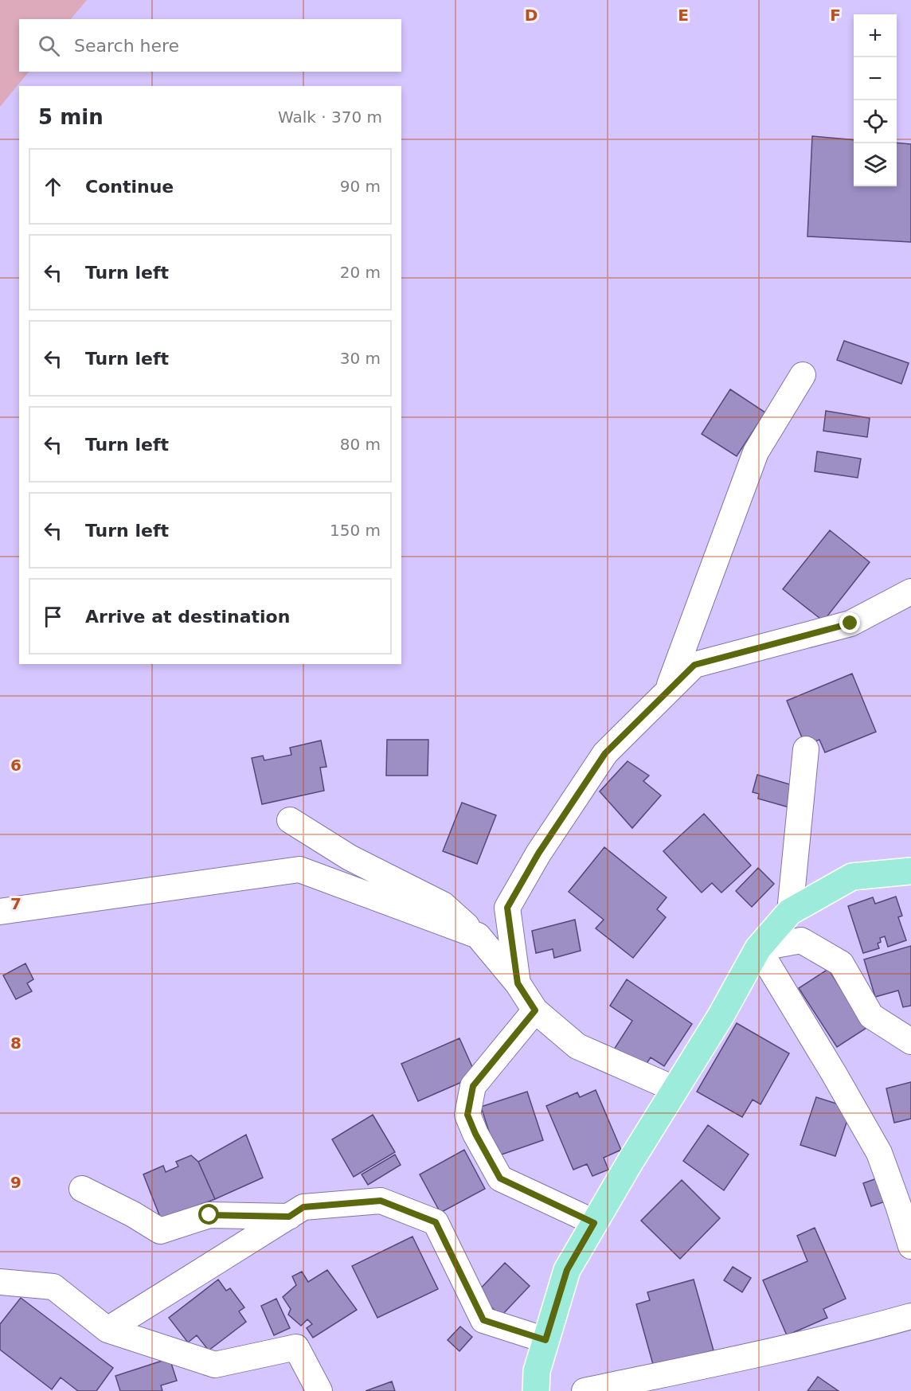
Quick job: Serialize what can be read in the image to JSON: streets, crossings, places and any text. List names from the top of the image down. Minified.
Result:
{"page":{"map_buttons":["+","−"],"search":"Search here","heading":["5 min","Walk · 370 m"],"list":[["Continue","90 m"],["Turn left","20 m"],["Turn left","30 m"],["Turn left","80 m"],["Turn left","150 m"],"Arrive at destination"]},"grid":{"columns":["D","E","F"],"rows":["6","7","8","9"]}}
